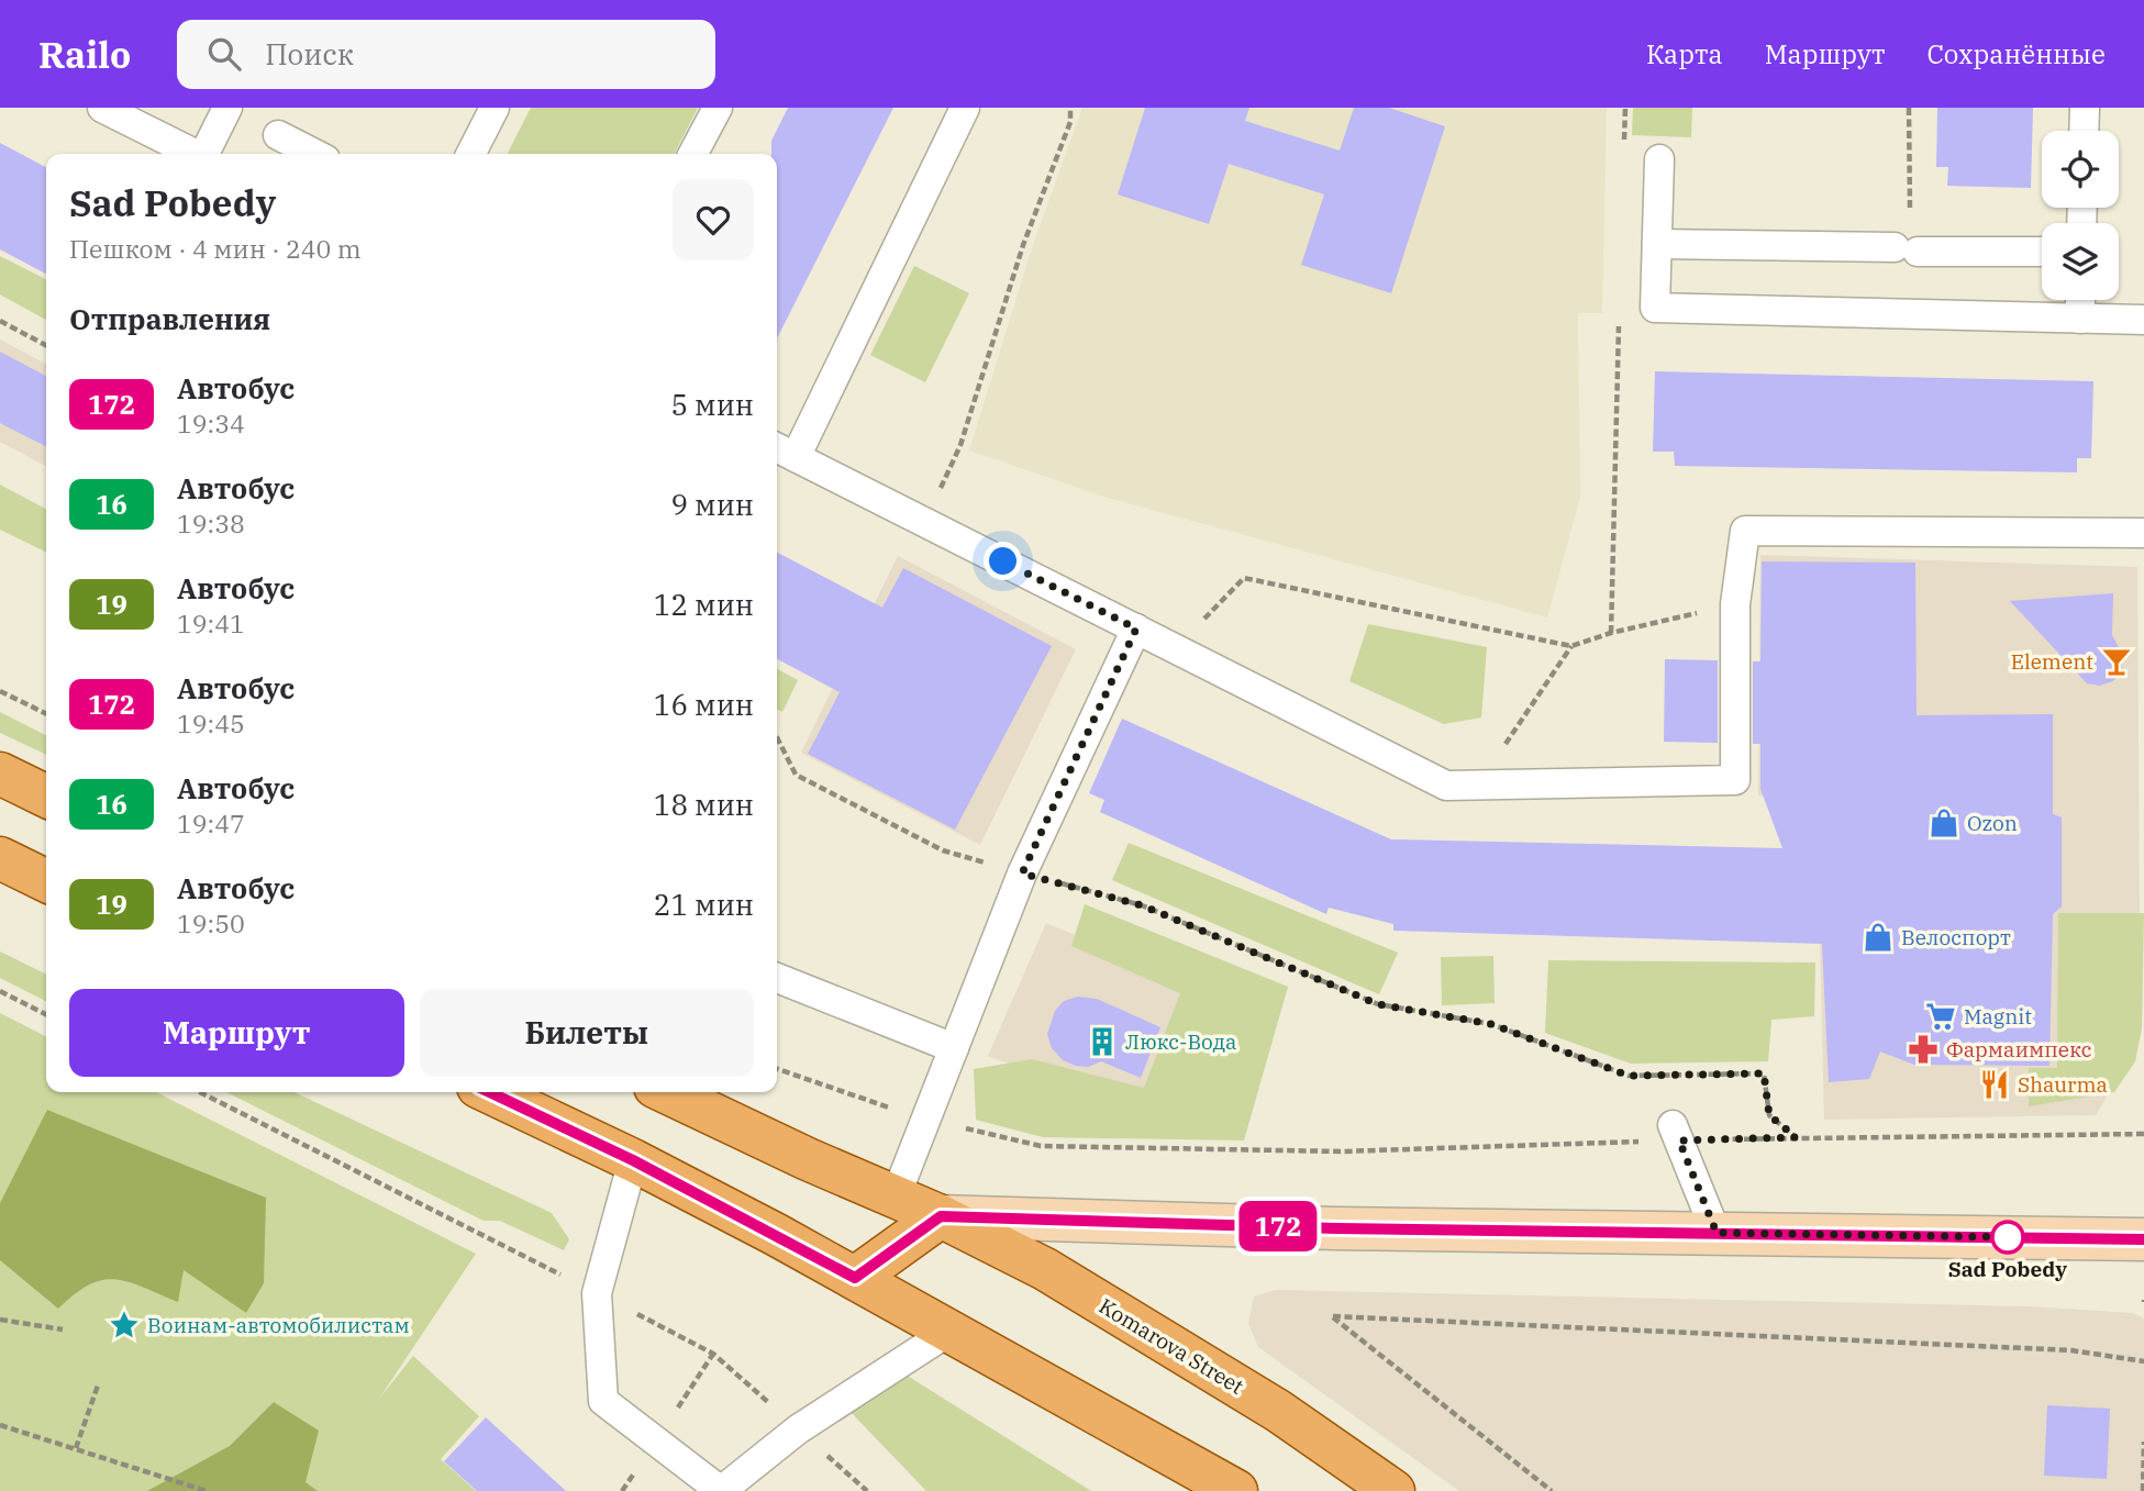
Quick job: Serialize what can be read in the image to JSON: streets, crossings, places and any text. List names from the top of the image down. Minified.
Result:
{"streets":{"main road":["Komarova Street"]},"places":{"bar":["Element"],"shop":["Ozon","Велоспорт"],"supermarket":["Magnit"],"building":["Люкс-Вода"],"pharmacy":["Фармаимпекс"],"restaurant":["Shaurma"],"other":["Sad Pobedy"],"place":["Воинам-автомобилистам"]},"lines":["bus line 172"],"page":{"header":"Railo","search":"Поиск","nav":["Карта","Маршрут","Сохранённые"],"on_map":"172","heading":[["Sad Pobedy","Пешком · 4 мин · 240 m"],"Отправления"],"list":[{"mark":"172","name":"Автобус","note":"19:34","value":"5 мин"},{"mark":"16","name":"Автобус","note":"19:38","value":"9 мин"},{"mark":"19","name":"Автобус","note":"19:41","value":"12 мин"},{"mark":"172","name":"Автобус","note":"19:45","value":"16 мин"},{"mark":"16","name":"Автобус","note":"19:47","value":"18 мин"},{"mark":"19","name":"Автобус","note":"19:50","value":"21 мин"}],"buttons":["Маршрут","Билеты"]}}
